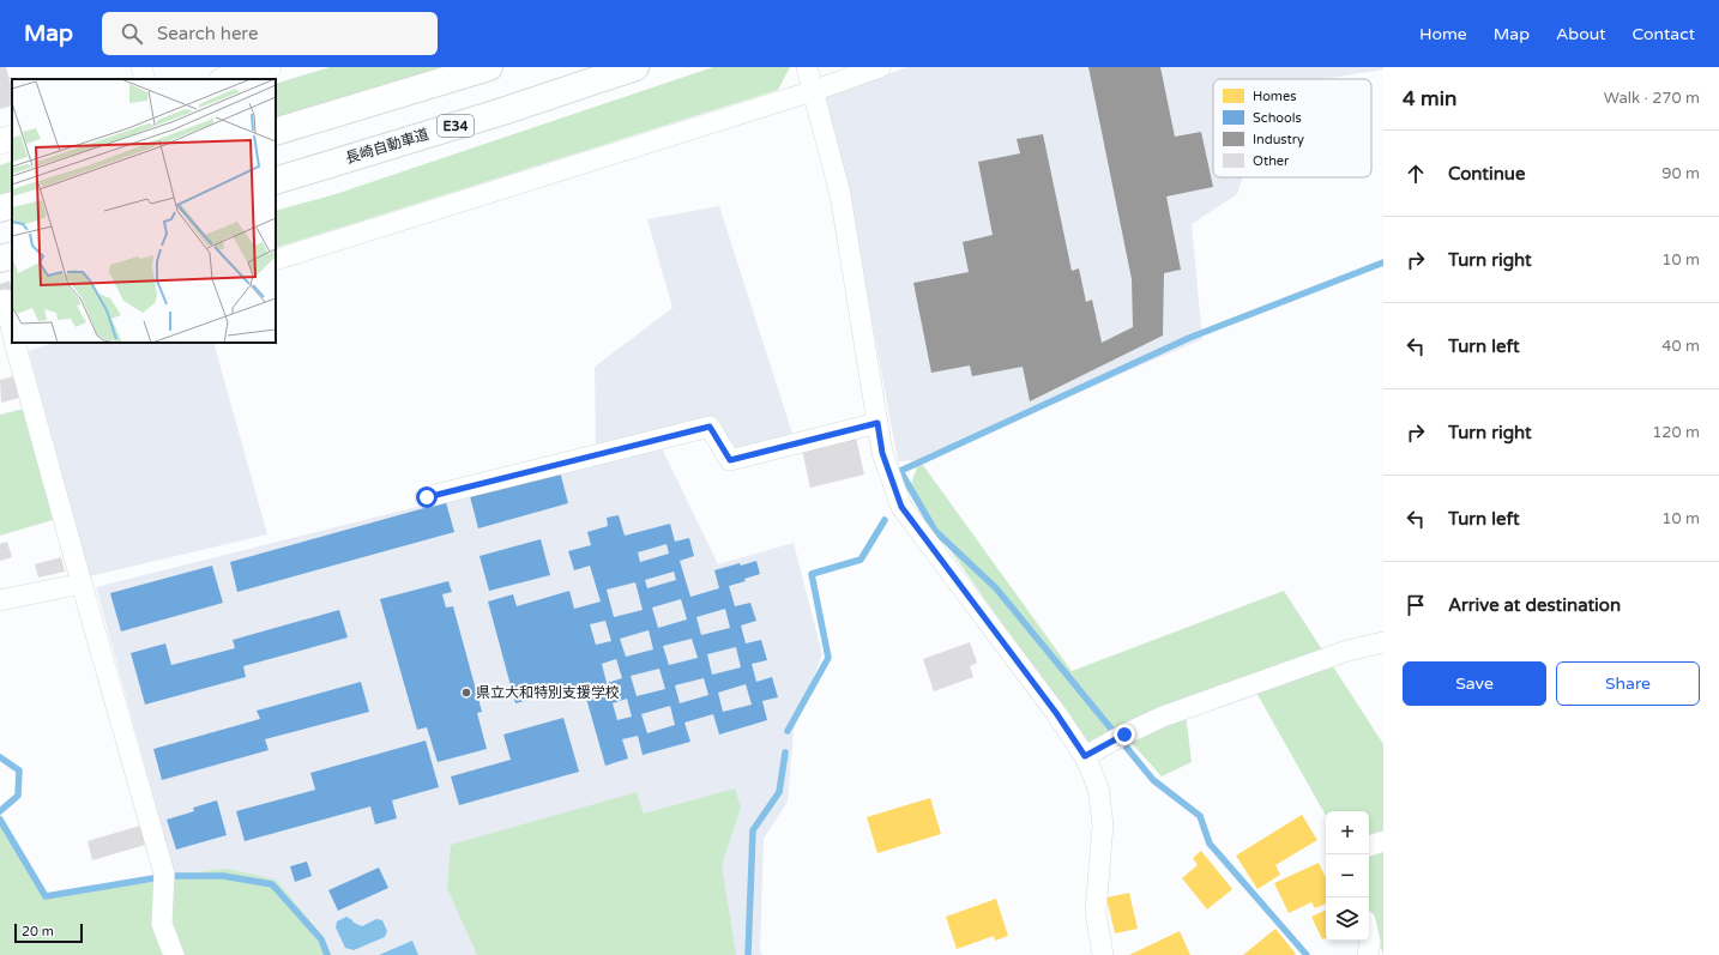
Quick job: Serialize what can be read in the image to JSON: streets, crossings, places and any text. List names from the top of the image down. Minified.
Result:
{"streets":{"highway":["E34","長崎自動車道"]},"places":["県立大和特別支援学校"],"legend":["Homes","Schools","Industry","Other"],"scale_bar":"20 m","page":{"header":"Map","search":"Search here","nav":["Home","Map","About","Contact"],"heading":["4 min","Walk · 270 m"],"list":[["Continue","90 m"],["Turn right","10 m"],["Turn left","40 m"],["Turn right","120 m"],["Turn left","10 m"],"Arrive at destination"],"buttons":["Save","Share"],"map_buttons":["+","−"],"scale":"20 m"}}
